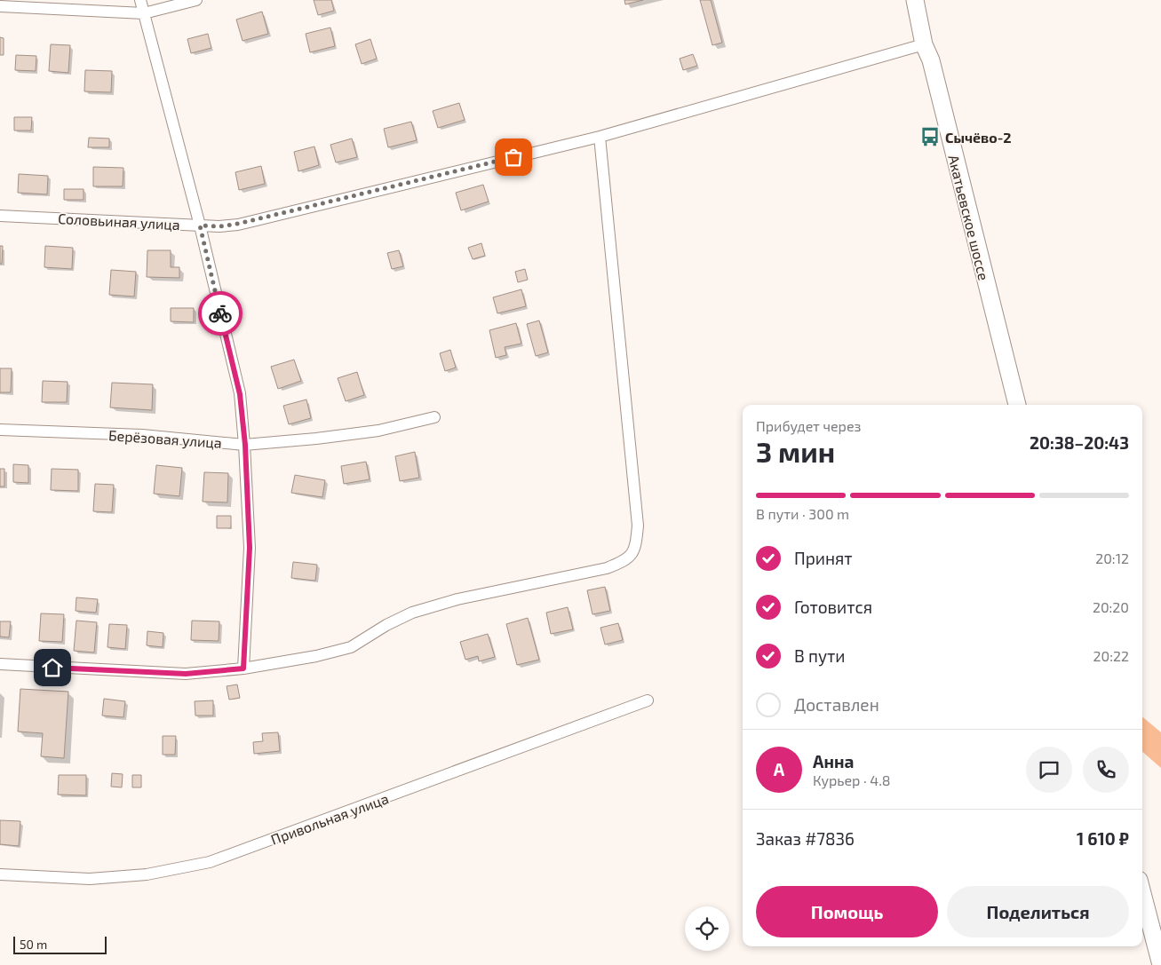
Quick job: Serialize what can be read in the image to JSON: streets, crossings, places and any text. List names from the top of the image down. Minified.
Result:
{"streets":{"street":["Акатьевское шоссе","Соловьиная улица","Берёзовая улица","Привольная улица"]},"crossings":[["Акатьевское шоссе","Соловьиная улица"]],"places":{"bus stop":["Сычёво-2"]},"scale_bar":"50 m","page":{"heading":["3 мин","Прибудет через","20:38–20:43"],"panel":["Анна","Курьер · 4.8","Заказ #7836","1 610 ₽"],"bar":"В пути · 300 m","list":[["Принят","20:12"],["Готовится","20:20"],["В пути","20:22"],"Доставлен"],"round":"А","buttons":["Помощь","Поделиться"],"scale":"50 m"}}
